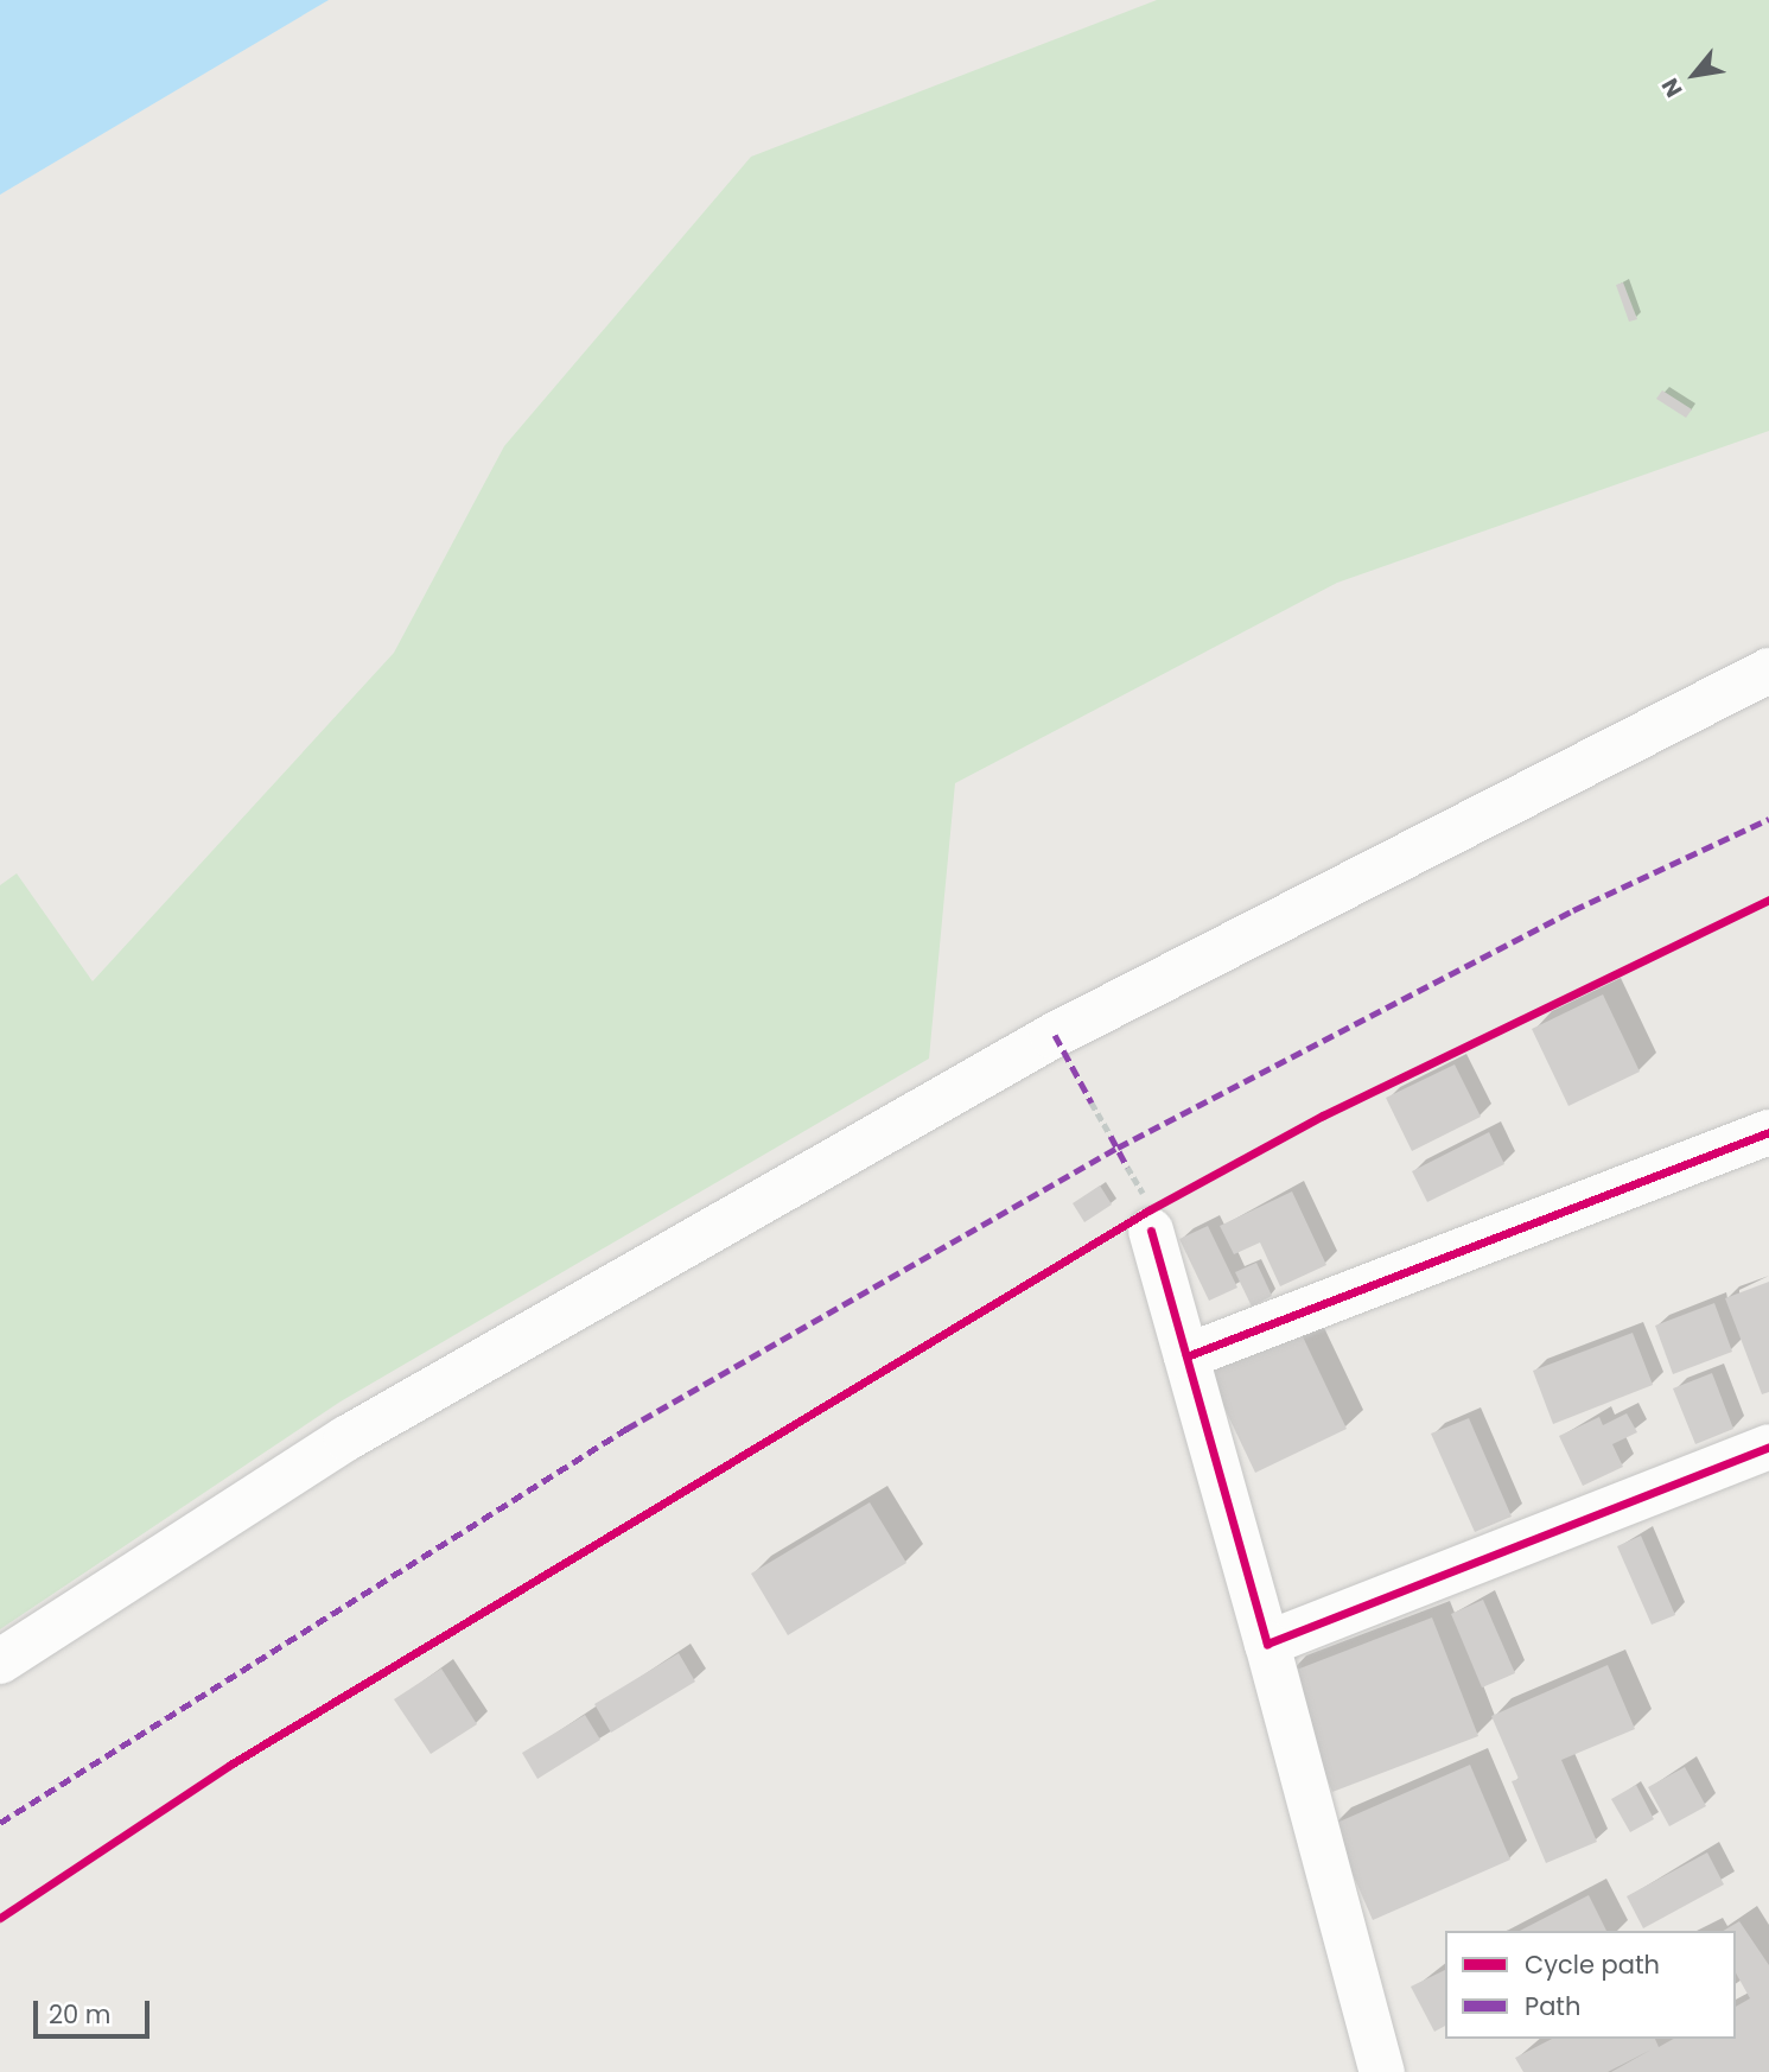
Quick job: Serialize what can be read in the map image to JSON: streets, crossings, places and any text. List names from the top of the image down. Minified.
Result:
{"legend":["Cycle path","Path"],"scale_bar":"20 m","north":"bottom left"}
